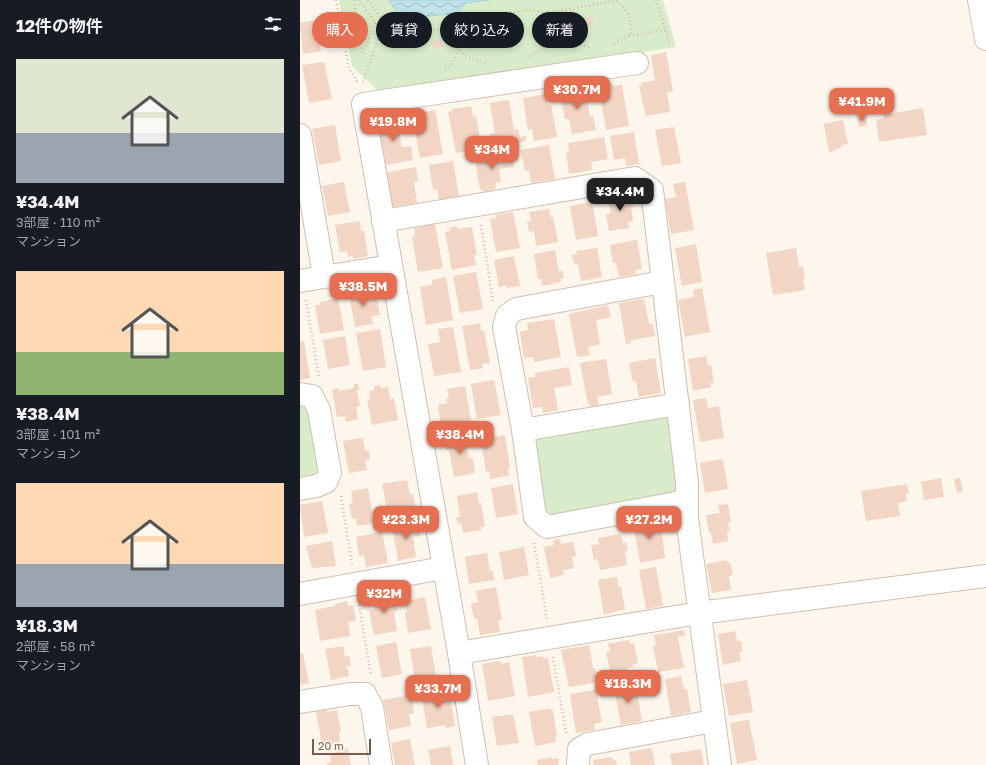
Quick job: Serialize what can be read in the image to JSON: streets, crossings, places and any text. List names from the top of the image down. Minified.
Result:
{"scale_bar":"20 m","page":{"heading":"12件の物件","chip":["購入","賃貸","絞り込み","新着"],"list":[{"name":"¥34.4M","note":"3部屋 · 110 m² · マンション"},{"name":"¥38.4M","note":"3部屋 · 101 m² · マンション"},{"name":"¥18.3M","note":"2部屋 · 58 m² · マンション"}],"price":["¥30.7M","¥41.9M","¥19.8M","¥34M","¥34.4M","¥38.5M","¥38.4M","¥23.3M","¥27.2M","¥32M","¥18.3M","¥33.7M"],"scale":"20 m"}}
